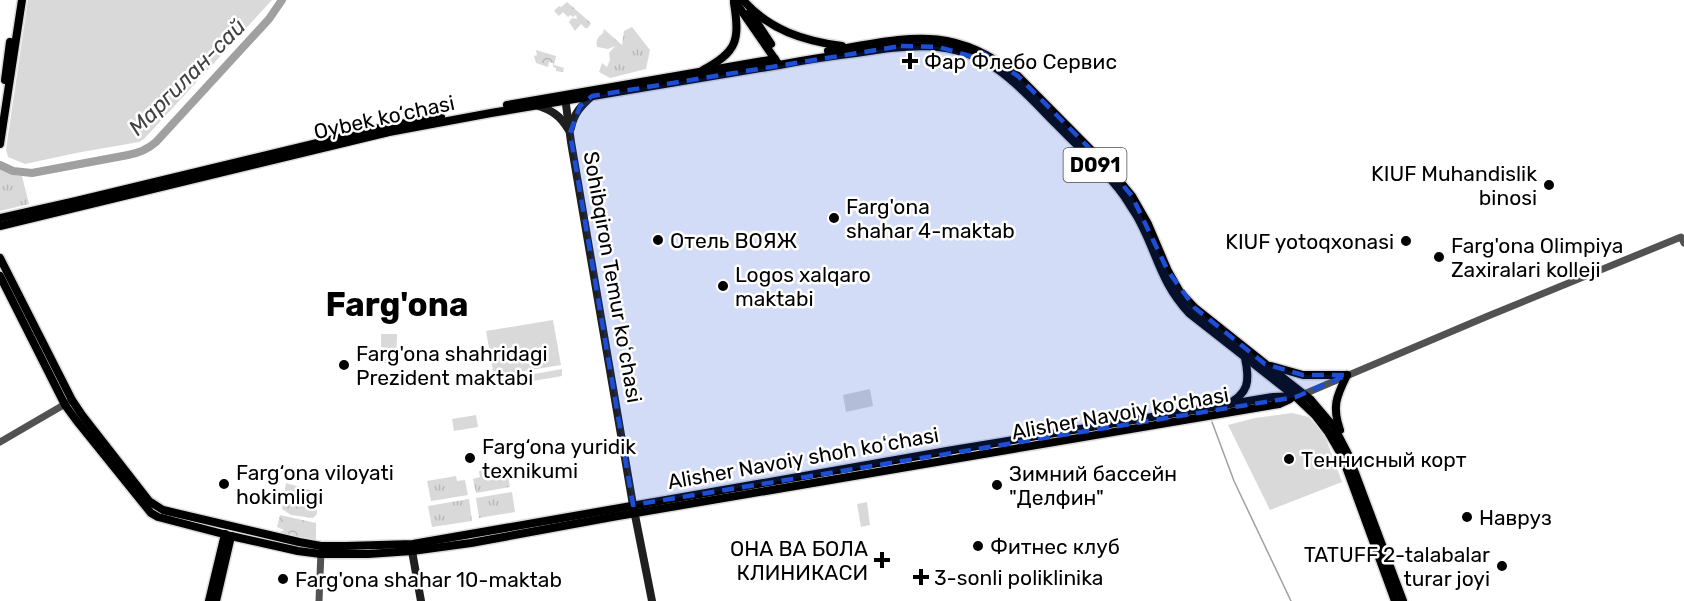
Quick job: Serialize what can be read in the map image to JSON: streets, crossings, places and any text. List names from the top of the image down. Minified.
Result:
{"streets":{"main road":["Oybek ko‘chasi","D091","Sohibqiron Temur koʻchasi","Alisher Navoiy ko'chasi","Alisher Navoiy shoh koʻchasi"]},"crossings":[["Oybek ko‘chasi","D091"],["Oybek ko‘chasi","Sohibqiron Temur koʻchasi"],["D091","Alisher Navoiy ko'chasi"],["D091","Alisher Navoiy shoh koʻchasi"],["Sohibqiron Temur koʻchasi","Alisher Navoiy shoh koʻchasi"],["Alisher Navoiy ko'chasi","Alisher Navoiy shoh koʻchasi"]],"districts":["Farg'ona"],"water":["Маргилан-сай"],"places":{"health":["Фар Флебо Сервис","ОНА ВА БОЛА КЛИНИКАСИ","3-sonli poliklinika"],"other":["KIUF Muhandislik binosi","Farg'ona shahar 4-maktab","Отель ВОЯЖ","KIUF yotoqxonasi","Farg'ona Olimpiya Zaxiralari kolleji","Logos xalqaro maktabi","Farg'ona shahridagi Prezident maktabi","Farg‘ona yuridik texnikumi","Теннисный корт","Farg‘ona viloyati hokimligi","Зимний бассейн \"Делфин\"","Навруз","Фитнес клуб","TATUFF 2-talabalar turar joyi","Farg'ona shahar 10-maktab"]}}
